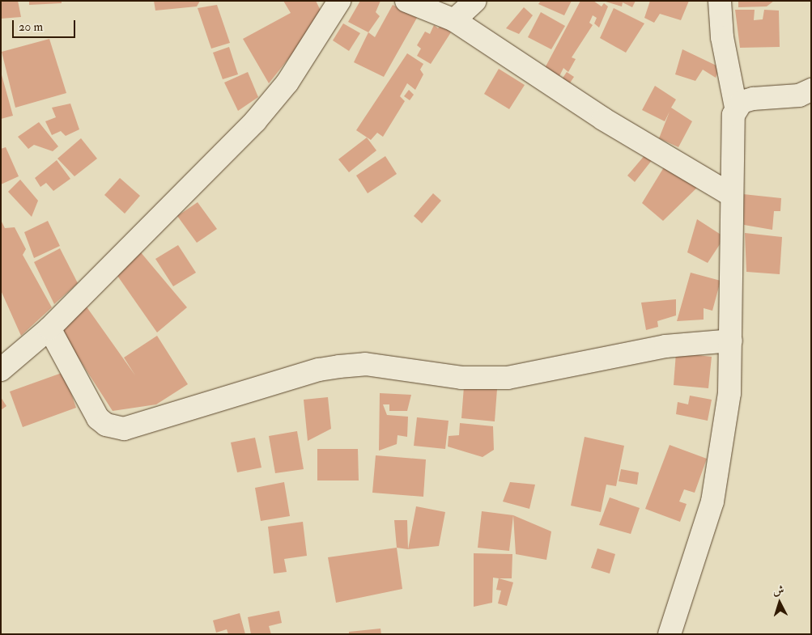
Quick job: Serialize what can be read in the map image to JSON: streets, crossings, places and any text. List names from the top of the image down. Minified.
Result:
{"scale_bar":"20 m","north":"top"}
